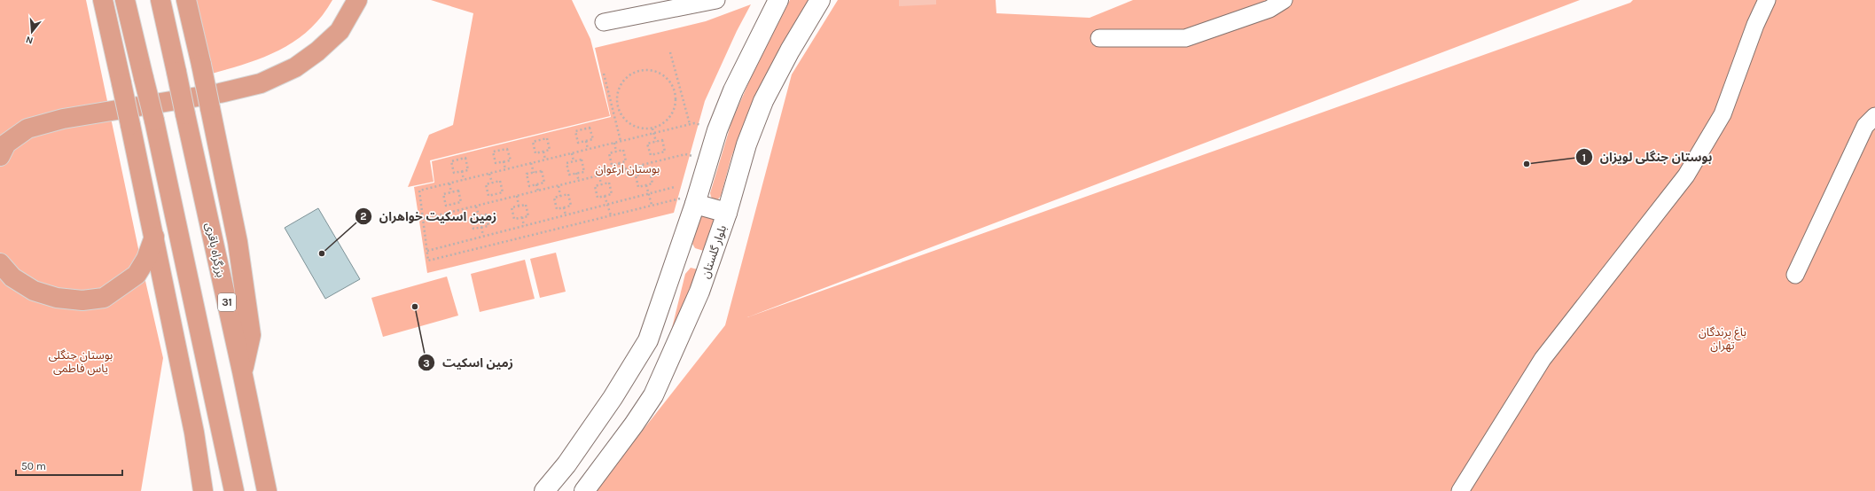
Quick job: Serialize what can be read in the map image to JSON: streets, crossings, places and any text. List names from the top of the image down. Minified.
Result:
{"streets":{"highway":["بزرگراه باقری","31"],"main road":["بلوار گلستان"]},"parks":["بوستان ارغوان","باغ پرندگان تهران","بوستان جنگلی یاس فاطمی"],"places":["بوستان جنگلی لویزان","زمین اسکیت خواهران","زمین اسکیت"],"scale_bar":"50 m","north":"bottom"}
